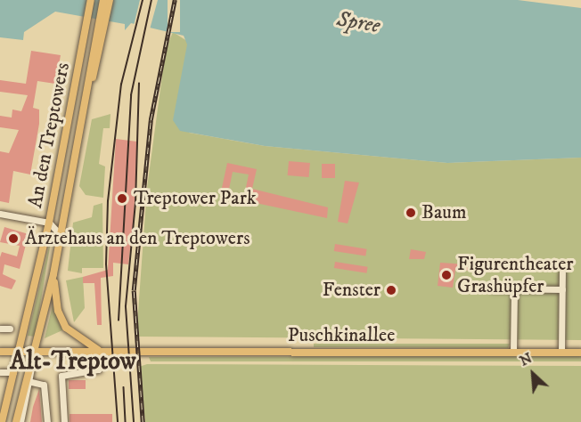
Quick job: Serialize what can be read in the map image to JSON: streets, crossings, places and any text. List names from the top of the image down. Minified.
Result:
{"streets":{"main road":["An den Treptowers","Puschkinallee"]},"crossings":[["An den Treptowers","Puschkinallee"]],"districts":["Alt-Treptow"],"water":["Spree"],"places":["Treptower Park","Baum","Ärztehaus an den Treptowers","Figurentheater Grashüpfer","Fenster"],"north":"top left"}
